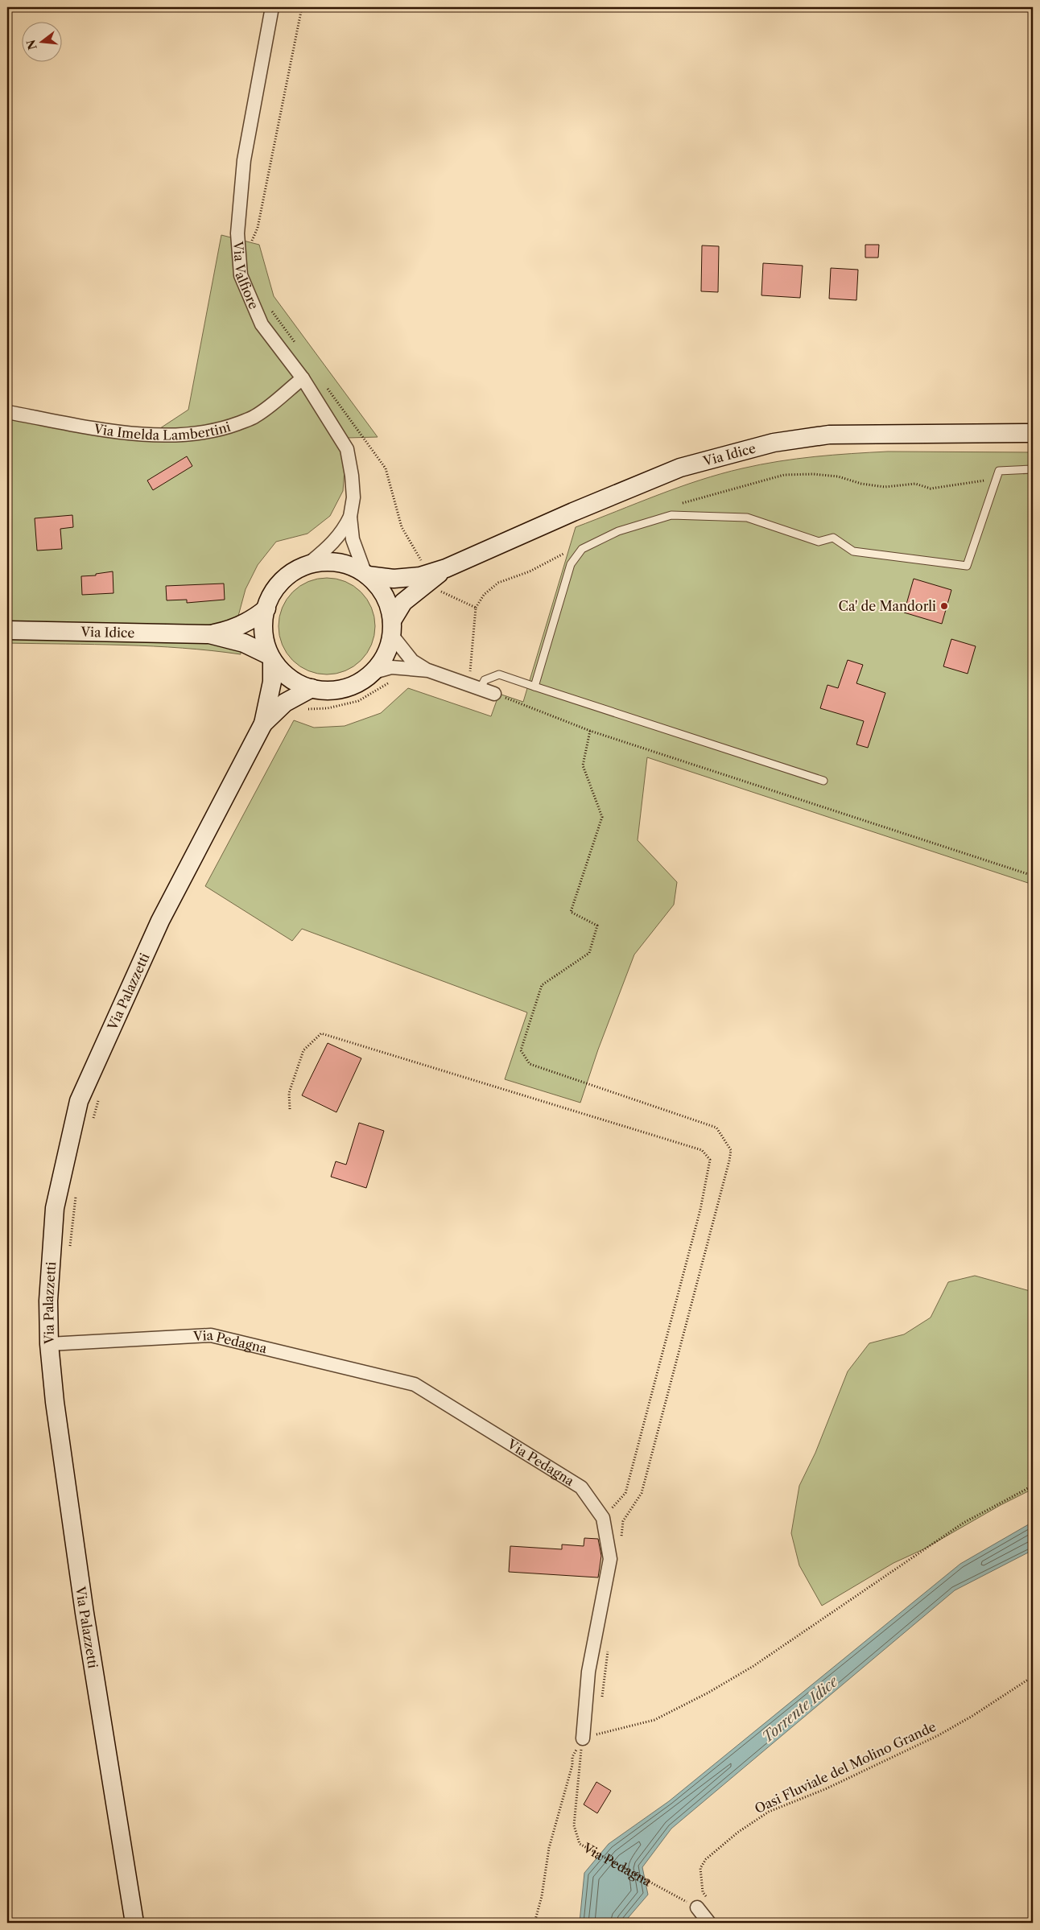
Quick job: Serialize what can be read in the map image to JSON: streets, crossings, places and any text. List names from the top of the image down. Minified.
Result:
{"streets":{"main road":["Via Idice","Via Palazzetti"],"street":["Via Valfiore","Via Imelda Lambertini","Via Pedagna"],"path":["Oasi Fluviale del Molino Grande"]},"crossings":[["Via Valfiore","Via Imelda Lambertini"],["Via Valfiore","Via Idice"],["Via Valfiore","Via Palazzetti"],["Via Idice","Via Palazzetti"],["Via Palazzetti","Via Pedagna"],["Via Pedagna","Oasi Fluviale del Molino Grande"]],"water":["Torrente Idice"],"places":["Ca' de Mandorli"],"north":"left"}
